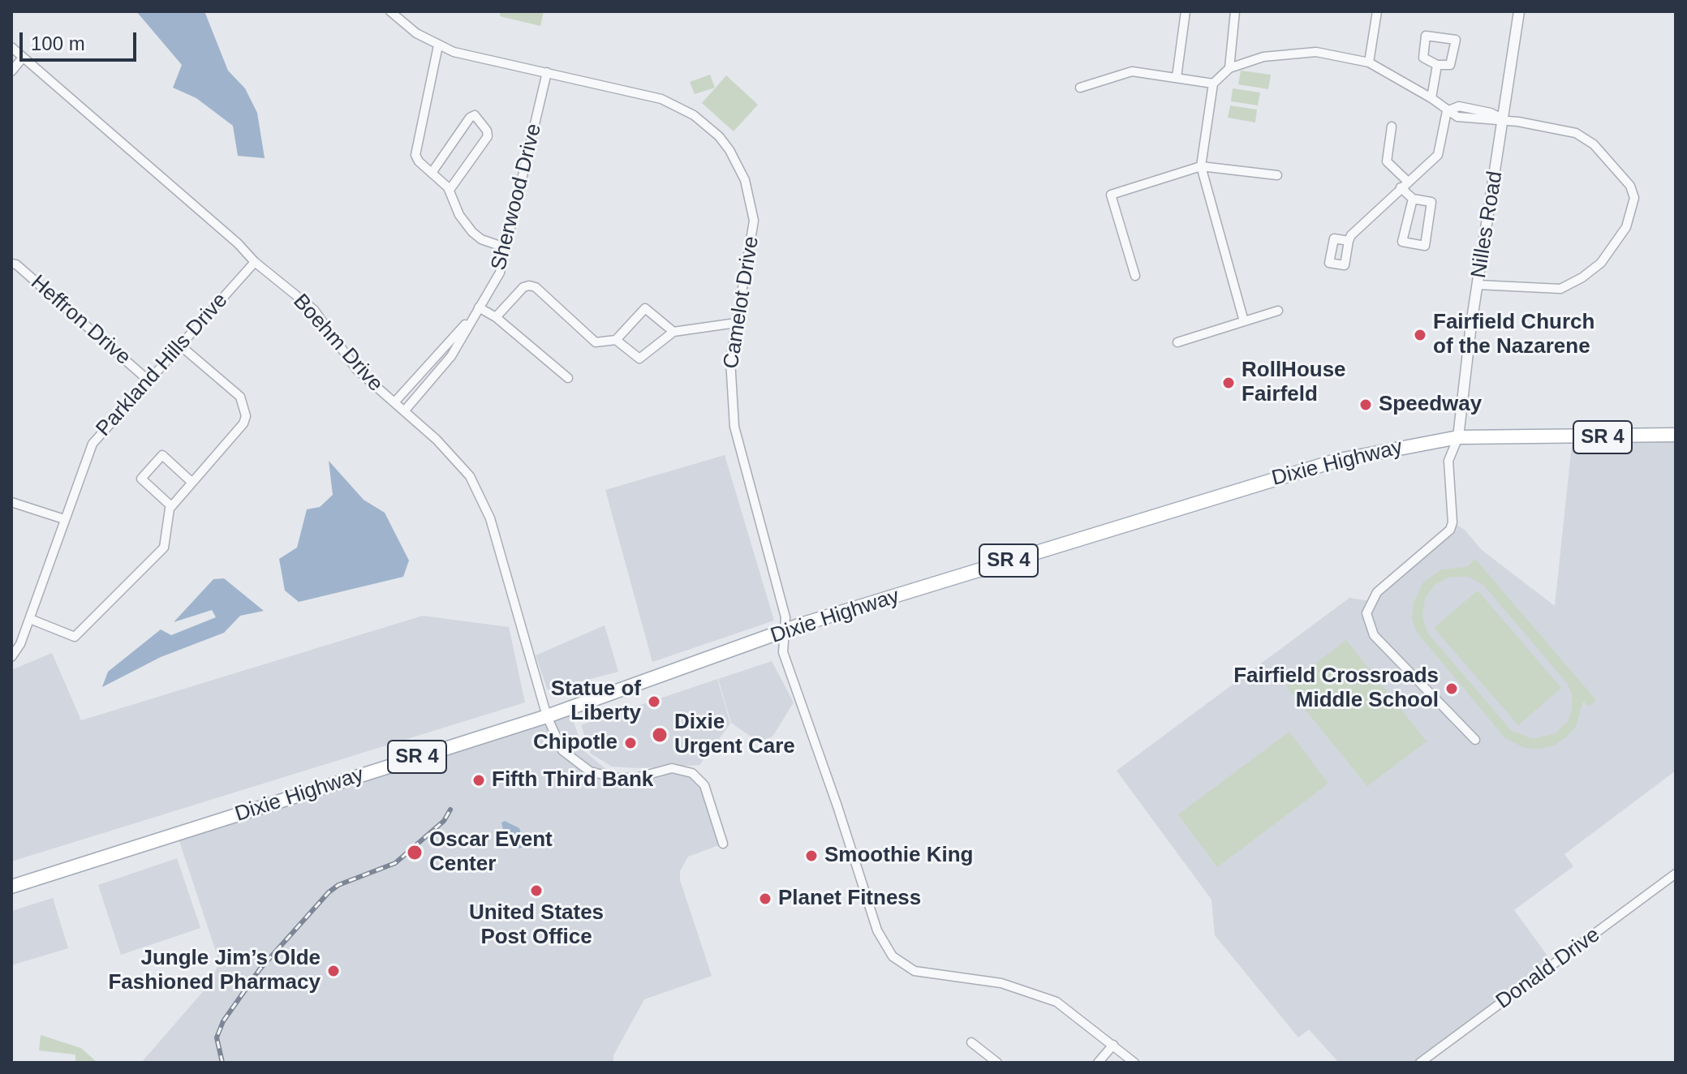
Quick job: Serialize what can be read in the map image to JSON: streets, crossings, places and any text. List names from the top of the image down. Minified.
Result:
{"streets":{"main road":["SR 4","Dixie Highway"],"street":["Sherwood Drive","Nilles Road","Camelot Drive","Heffron Drive","Boehm Drive","Parkland Hills Drive","Donald Drive"]},"crossings":[["Sherwood Drive","Camelot Drive"],["Sherwood Drive","Boehm Drive"],["Nilles Road","Dixie Highway"],["Camelot Drive","Dixie Highway"],["Heffron Drive","Parkland Hills Drive"],["Boehm Drive","Parkland Hills Drive"],["Boehm Drive","Dixie Highway"]],"places":["Fairfield Church of the Nazarene","RollHouse Fairfeld","Speedway","Fairfield Crossroads Middle School","Statue of Liberty","Dixie Urgent Care","Chipotle","Fifth Third Bank","Oscar Event Center","Smoothie King","United States Post Office","Planet Fitness","Jungle Jim’s Olde Fashioned Pharmacy"],"scale_bar":"100 m"}
